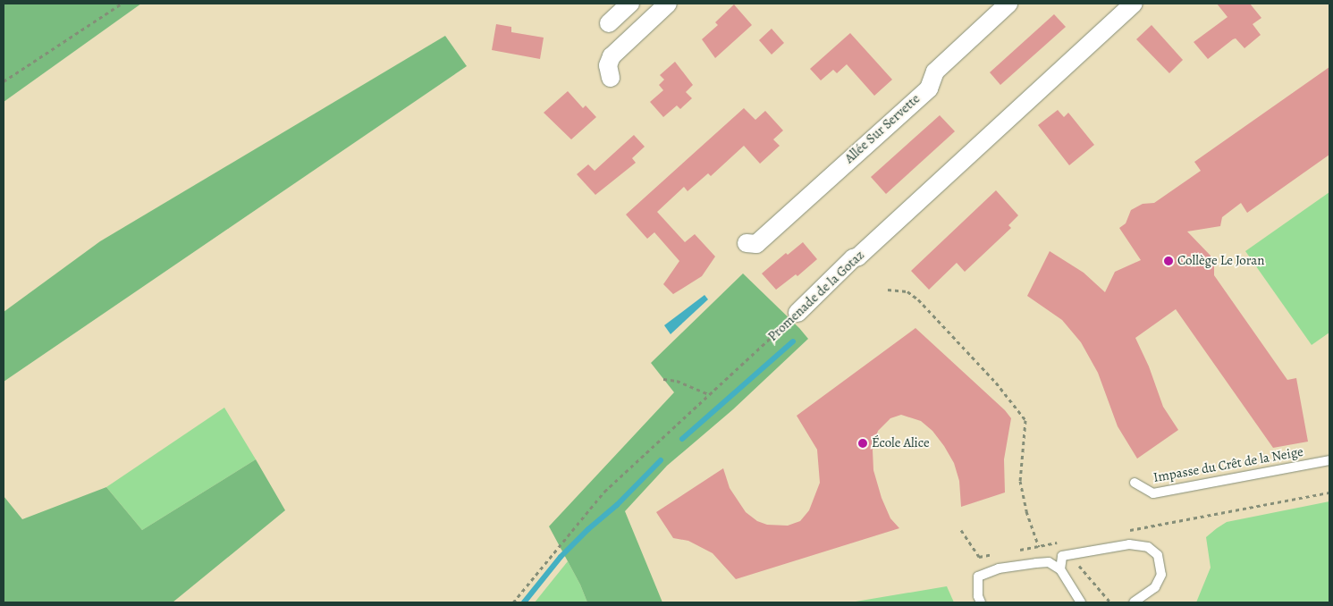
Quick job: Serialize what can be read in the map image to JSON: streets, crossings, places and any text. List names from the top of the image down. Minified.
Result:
{"streets":{"street":["Allée Sur Servette","Promenade de la Gotaz"],"lane":["Impasse du Crêt de la Neige"]},"places":["Collège Le Joran","École Alice"]}
